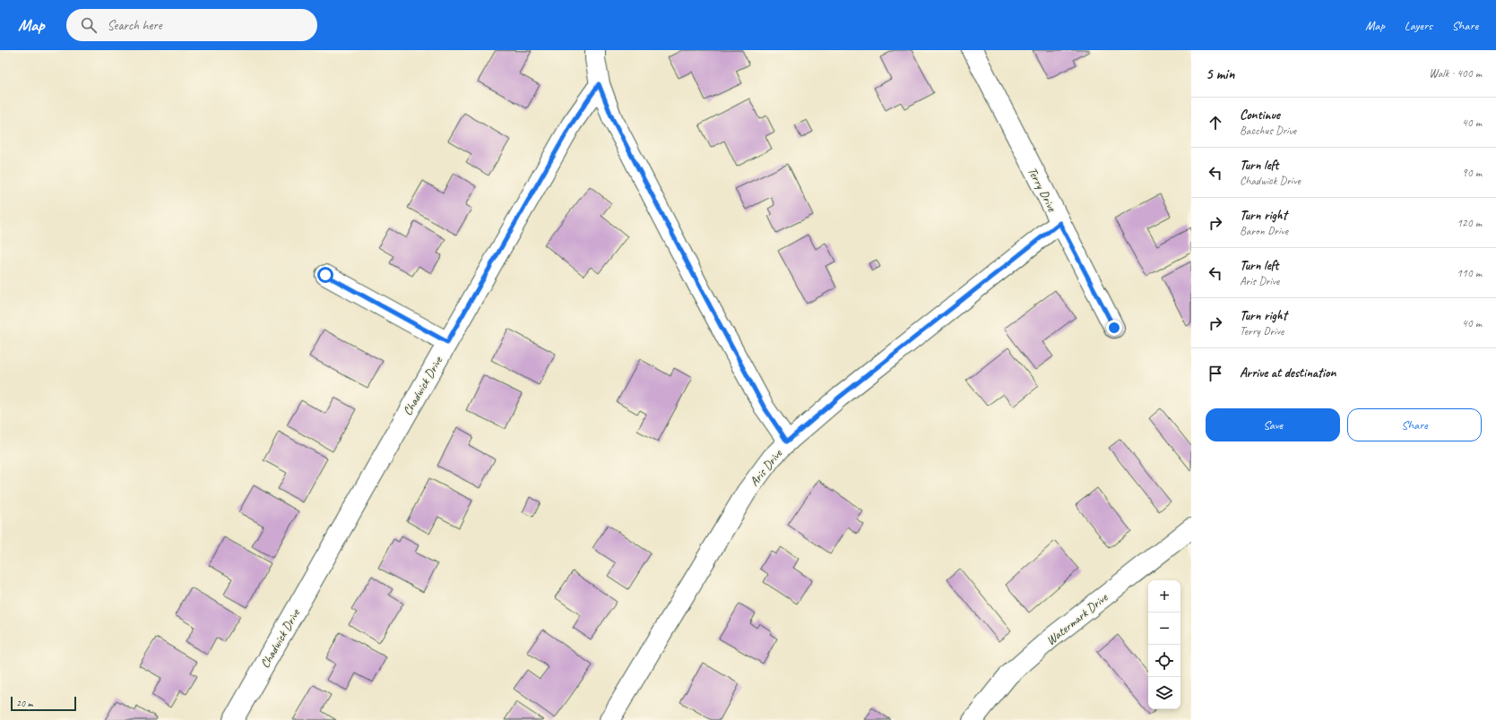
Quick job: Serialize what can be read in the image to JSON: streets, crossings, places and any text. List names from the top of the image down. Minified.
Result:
{"streets":{"street":["Terry Drive","Chadwick Drive","Aris Drive","Watermark Drive"]},"crossings":[["Terry Drive","Aris Drive"]],"scale_bar":"20 m","page":{"header":"Map","search":"Search here","nav":["Map","Layers","Share"],"heading":["5 min","Walk · 400 m"],"list":[["Continue","Bacchus Drive","40 m"],["Turn left","Chadwick Drive","90 m"],["Turn right","Baron Drive","120 m"],["Turn left","Aris Drive","110 m"],["Turn right","Terry Drive","40 m"],"Arrive at destination"],"buttons":["Save","Share"],"map_buttons":["+","−"],"scale":"20 m"}}
